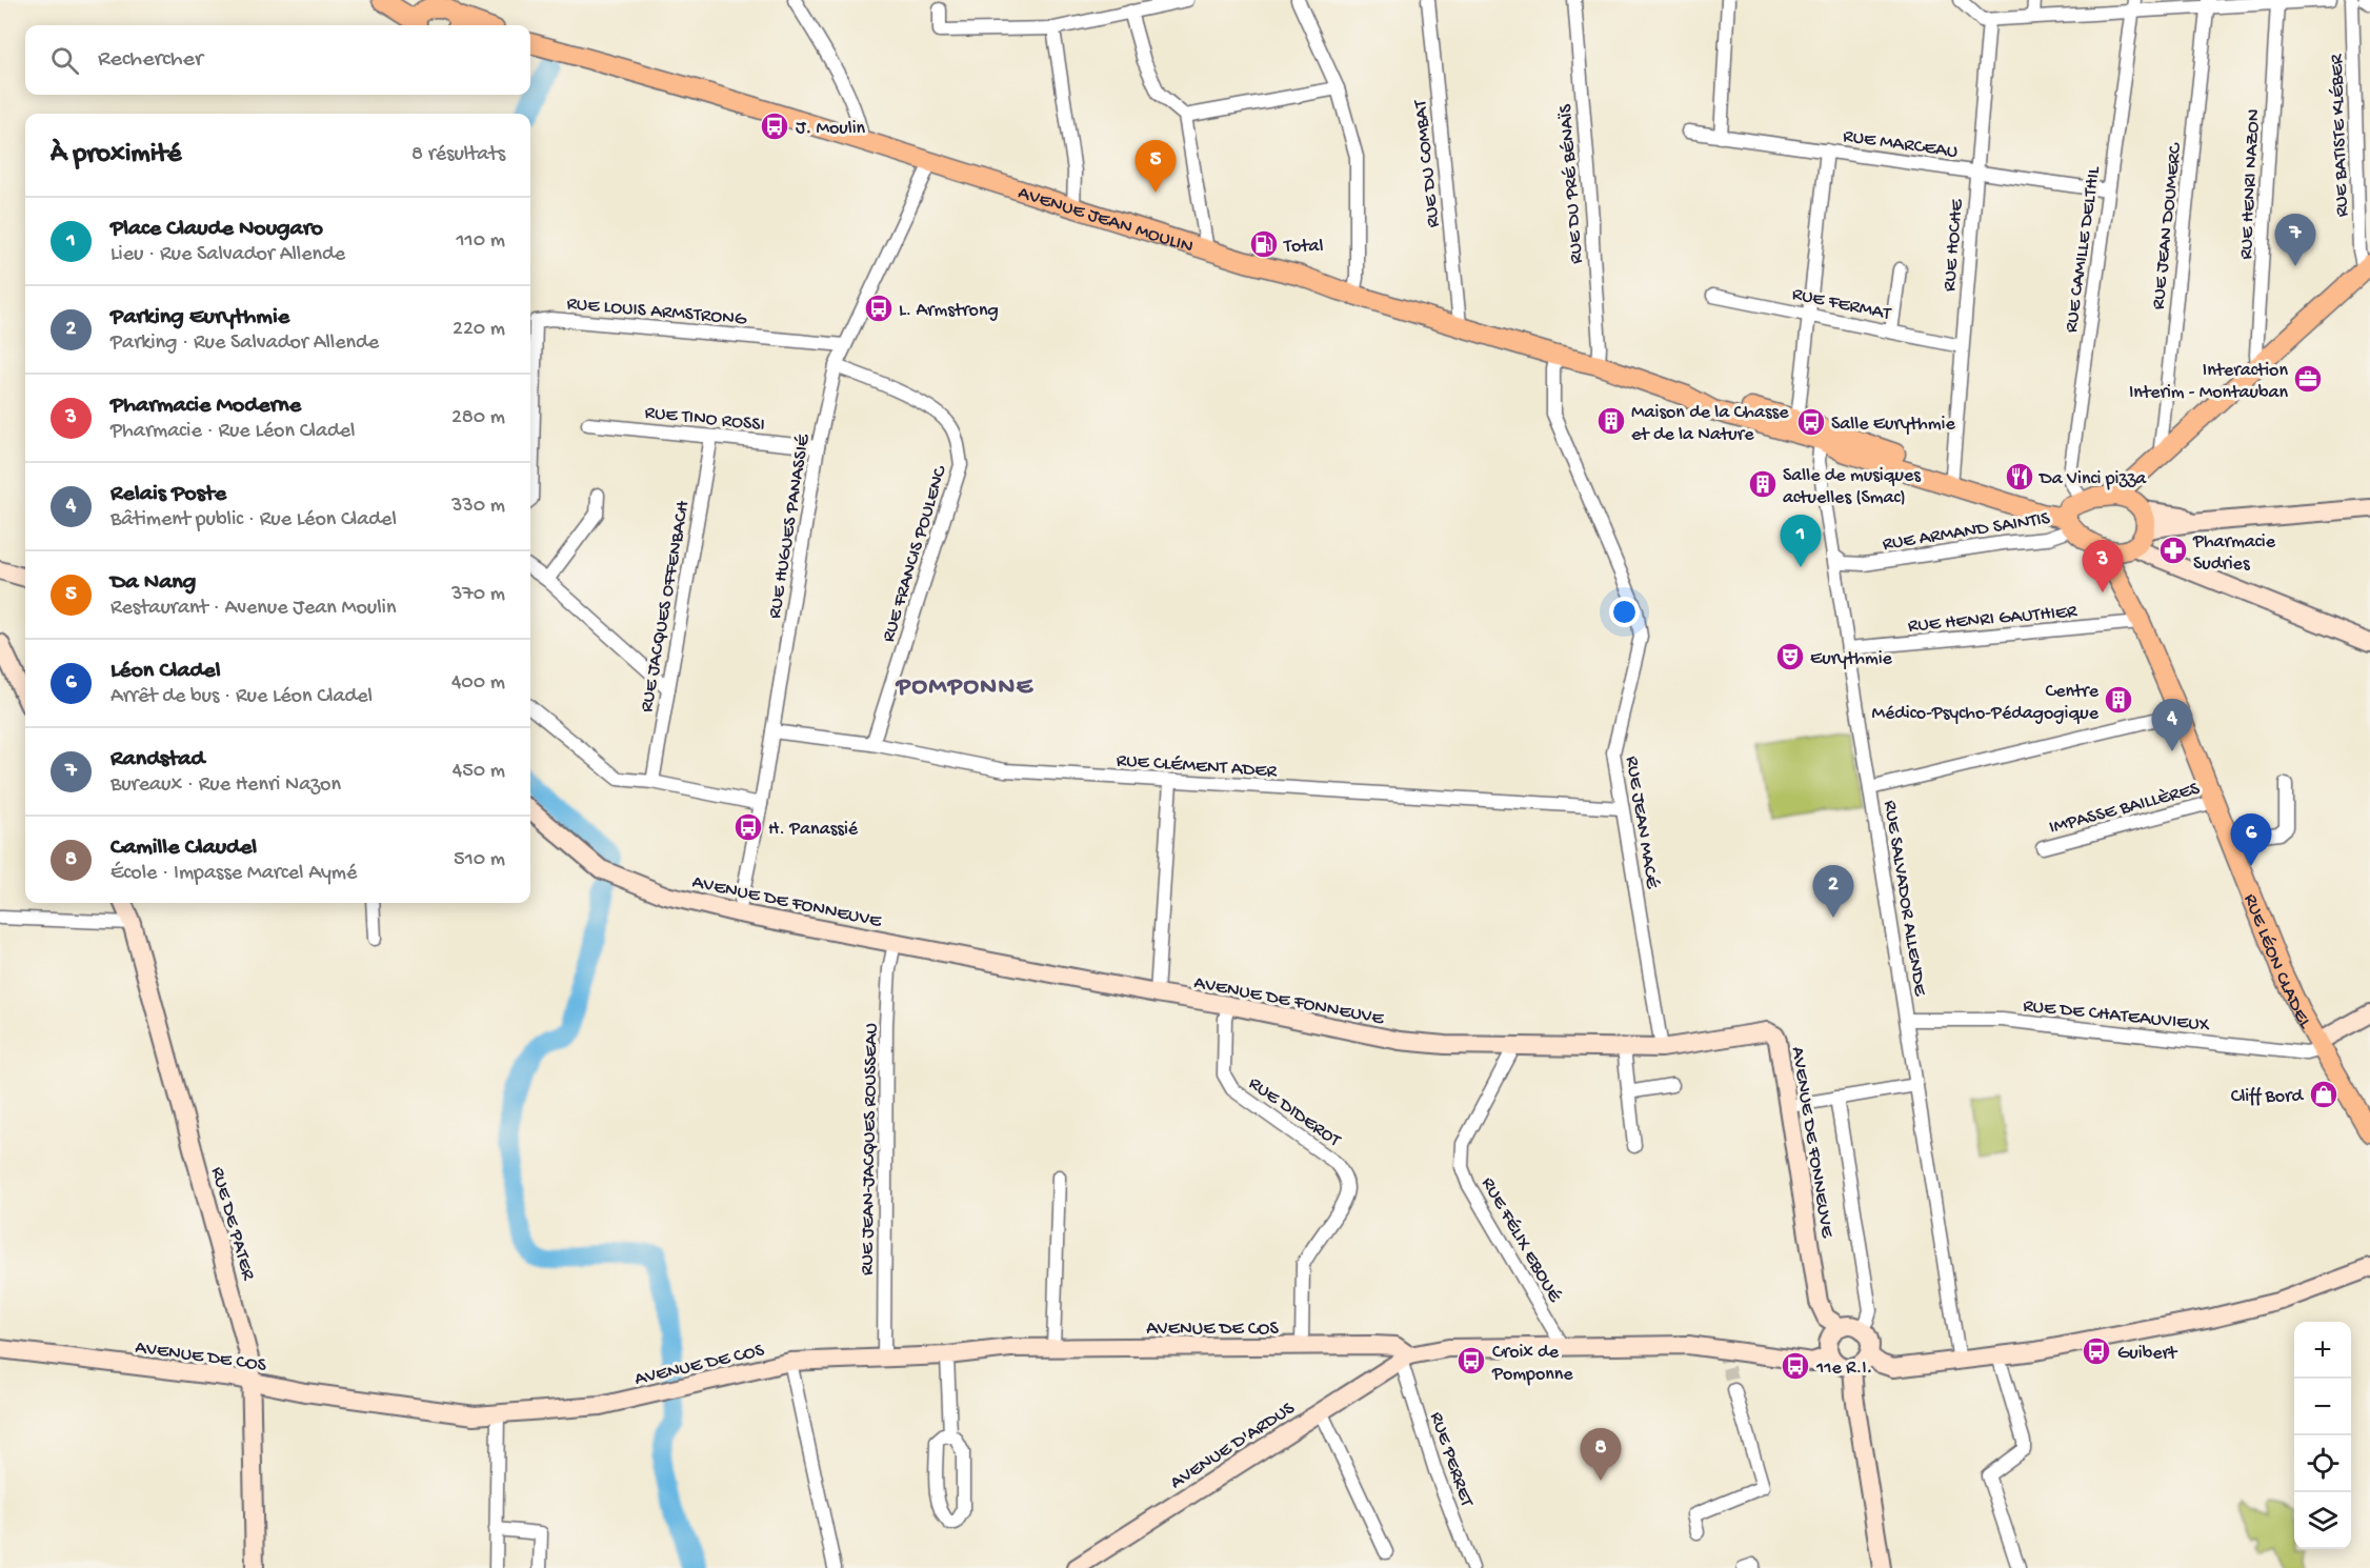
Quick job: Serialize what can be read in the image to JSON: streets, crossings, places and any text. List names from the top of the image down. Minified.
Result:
{"streets":{"main road":["AVENUE JEAN MOULIN","RUE LÉON CLADEL"],"street":["RUE BATISTE KLÉBER","RUE MARCEAU","RUE DU COMBAT","RUE DU PRÉ BÉNAÏS","RUE HENRI NAZON","RUE JEAN DOUMERC","RUE HOCHE","RUE CAMILLE DELTHIL","RUE FERMAT","RUE LOUIS ARMSTRONG","RUE TINO ROSSI","RUE HUGUES PANASSIÉ","RUE ARMAND SAINTIS","RUE FRANCIS POULENC","RUE JACQUES OFFENBACH","RUE HENRI GAUTHIER","RUE CLÉMENT ADER","IMPASSE BAILLÈRES","RUE JEAN MACÉ","RUE SALVADOR ALLENDE","AVENUE DE FONNEUVE","RUE DE CHATEAUVIEUX","RUE DIDEROT","RUE JEAN-JACQUES ROUSSEAU","RUE DE PATER","RUE FÉLIX EBOUÉ","AVENUE DE COS","AVENUE D'ARDUS","RUE PERRET"]},"crossings":[["RUE MARCEAU","RUE HOCHE"],["RUE MARCEAU","RUE CAMILLE DELTHIL"],["RUE DU COMBAT","AVENUE JEAN MOULIN"],["RUE DU PRÉ BÉNAÏS","AVENUE JEAN MOULIN"],["AVENUE JEAN MOULIN","RUE HUGUES PANASSIÉ"],["AVENUE JEAN MOULIN","RUE JEAN MACÉ"],["RUE HOCHE","RUE FERMAT"],["RUE CAMILLE DELTHIL","RUE ARMAND SAINTIS"],["RUE CAMILLE DELTHIL","RUE LÉON CLADEL"],["RUE LOUIS ARMSTRONG","RUE HUGUES PANASSIÉ"],["RUE TINO ROSSI","RUE HUGUES PANASSIÉ"],["RUE TINO ROSSI","RUE JACQUES OFFENBACH"],["RUE HUGUES PANASSIÉ","RUE FRANCIS POULENC"],["RUE HUGUES PANASSIÉ","RUE CLÉMENT ADER"],["RUE HUGUES PANASSIÉ","AVENUE DE FONNEUVE"],["RUE ARMAND SAINTIS","RUE SALVADOR ALLENDE"],["RUE ARMAND SAINTIS","RUE LÉON CLADEL"],["RUE FRANCIS POULENC","RUE CLÉMENT ADER"],["RUE HENRI GAUTHIER","RUE SALVADOR ALLENDE"],["RUE HENRI GAUTHIER","RUE LÉON CLADEL"],["RUE CLÉMENT ADER","RUE JEAN MACÉ"],["IMPASSE BAILLÈRES","RUE LÉON CLADEL"],["RUE JEAN MACÉ","AVENUE DE FONNEUVE"],["RUE SALVADOR ALLENDE","RUE DE CHATEAUVIEUX"],["AVENUE DE FONNEUVE","RUE DIDEROT"],["AVENUE DE FONNEUVE","RUE JEAN-JACQUES ROUSSEAU"],["AVENUE DE FONNEUVE","RUE FÉLIX EBOUÉ"],["RUE LÉON CLADEL","RUE DE CHATEAUVIEUX"],["RUE DIDEROT","AVENUE DE COS"],["RUE JEAN-JACQUES ROUSSEAU","AVENUE DE COS"],["RUE DE PATER","AVENUE DE COS"],["AVENUE DE COS","AVENUE D'ARDUS"],["AVENUE DE COS","RUE PERRET"],["AVENUE D'ARDUS","RUE PERRET"]],"districts":["POMPONNE"],"places":{"bus stop":["J. Moulin","L. Armstrong","Salle Eurythmie","H. Panassié","Guibert","Croix de Pomponne","11e R.I."],"fuel station":["Total"],"office":["Interaction Interim - Montauban"],"building":["Maison de la Chasse et de la Nature","Salle de musiques actuelles (Smac)","Centre Médico-Psycho-Pédagogique"],"restaurant":["Da Vinci pizza"],"pharmacy":["Pharmacie Sudries"],"theatre":["Eurythmie"],"shop":["Cliff Bord"]},"page":{"search":"Rechercher","heading":["À proximité","8 résultats"],"pins":["5","7","1","3","4","6","2","8"],"list":[{"mark":"1","name":"Place Claude Nougaro","note":"Lieu · Rue Salvador Allende","value":"110 m"},{"mark":"2","name":"Parking Eurythmie","note":"Parking · Rue Salvador Allende","value":"220 m"},{"mark":"3","name":"Pharmacie Moderne","note":"Pharmacie · Rue Léon Cladel","value":"280 m"},{"mark":"4","name":"Relais Poste","note":"Bâtiment public · Rue Léon Cladel","value":"330 m"},{"mark":"5","name":"Da Nang","note":"Restaurant · Avenue Jean Moulin","value":"370 m"},{"mark":"6","name":"Léon Cladel","note":"Arrêt de bus · Rue Léon Cladel","value":"400 m"},{"mark":"7","name":"Randstad","note":"Bureaux · Rue Henri Nazon","value":"450 m"},{"mark":"8","name":"Camille Claudel","note":"École · Impasse Marcel Aymé","value":"510 m"}],"map_buttons":["+","−"]}}
